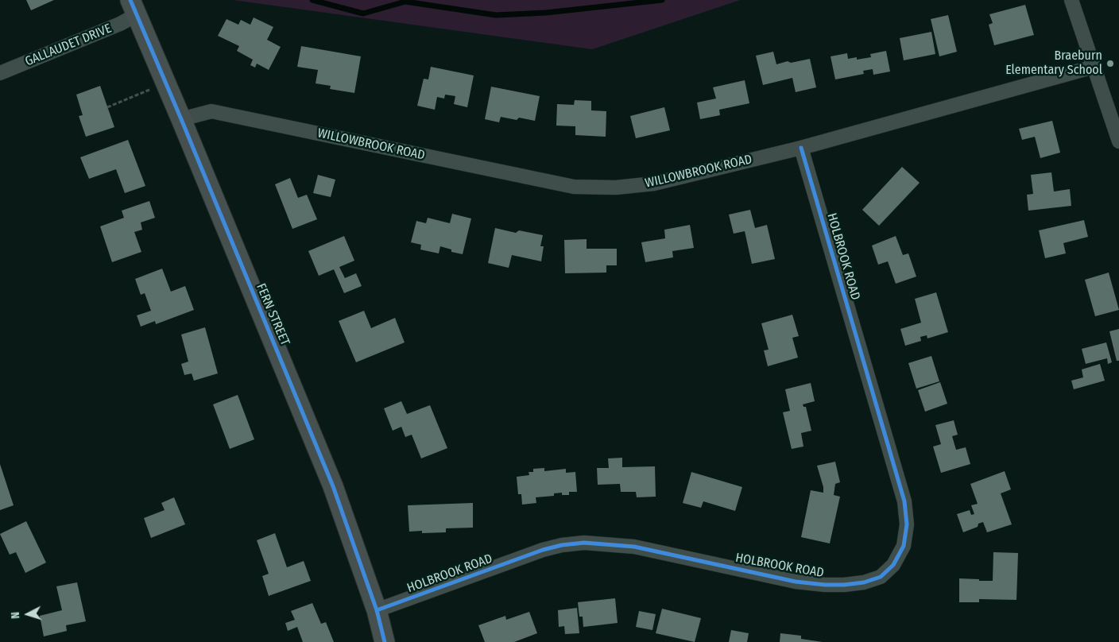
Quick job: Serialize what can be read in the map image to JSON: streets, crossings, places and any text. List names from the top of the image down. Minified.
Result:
{"streets":{"street":["GALLAUDET DRIVE","WILLOWBROOK ROAD","HOLBROOK ROAD","FERN STREET"]},"crossings":[["GALLAUDET DRIVE","FERN STREET"],["WILLOWBROOK ROAD","HOLBROOK ROAD"],["WILLOWBROOK ROAD","FERN STREET"],["HOLBROOK ROAD","FERN STREET"]],"places":["Braeburn Elementary School"],"north":"left"}
